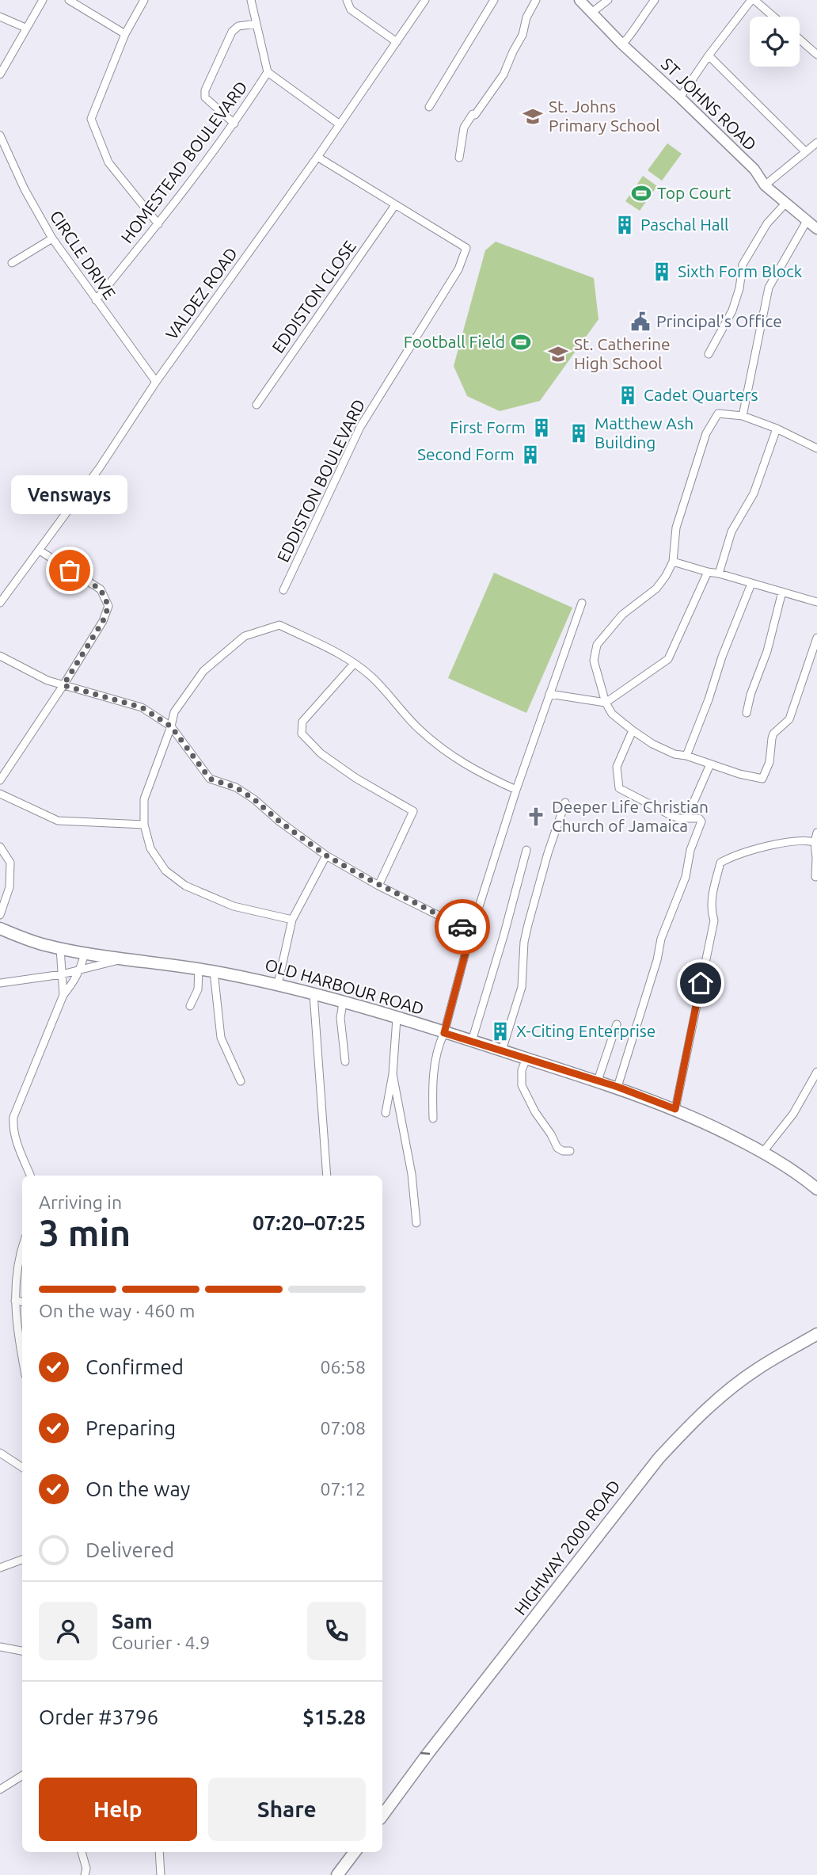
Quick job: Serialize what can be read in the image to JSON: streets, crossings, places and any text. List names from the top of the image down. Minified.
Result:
{"streets":{"main road":["ST JOHNS ROAD","OLD HARBOUR ROAD","HIGHWAY 2000 ROAD"],"street":["HOMESTEAD BOULEVARD","CIRCLE DRIVE","VALDEZ ROAD","EDDISTON CLOSE","EDDISTON BOULEVARD"]},"crossings":[["HOMESTEAD BOULEVARD","CIRCLE DRIVE"],["CIRCLE DRIVE","VALDEZ ROAD"],["VALDEZ ROAD","EDDISTON BOULEVARD"],["EDDISTON CLOSE","EDDISTON BOULEVARD"]],"places":{"school or university":["St. Johns Primary School","St. Catherine High School"],"sports":["Top Court","Football Field"],"building":["Paschal Hall","Sixth Form Block","Cadet Quarters","First Form","Matthew Ash Building","Second Form","X-Citing Enterprise"],"public building":["Principal's Office"],"other":["Vensways"],"church":["Deeper Life Christian Church of Jamaica"]},"page":{"bubble":"Vensways","heading":["3 min","Arriving in","07:20–07:25"],"panel":["Sam","Courier · 4.9","Order #3796","$15.28"],"bar":"On the way · 460 m","list":[["Confirmed","06:58"],["Preparing","07:08"],["On the way","07:12"],"Delivered"],"buttons":["Help","Share"]}}
